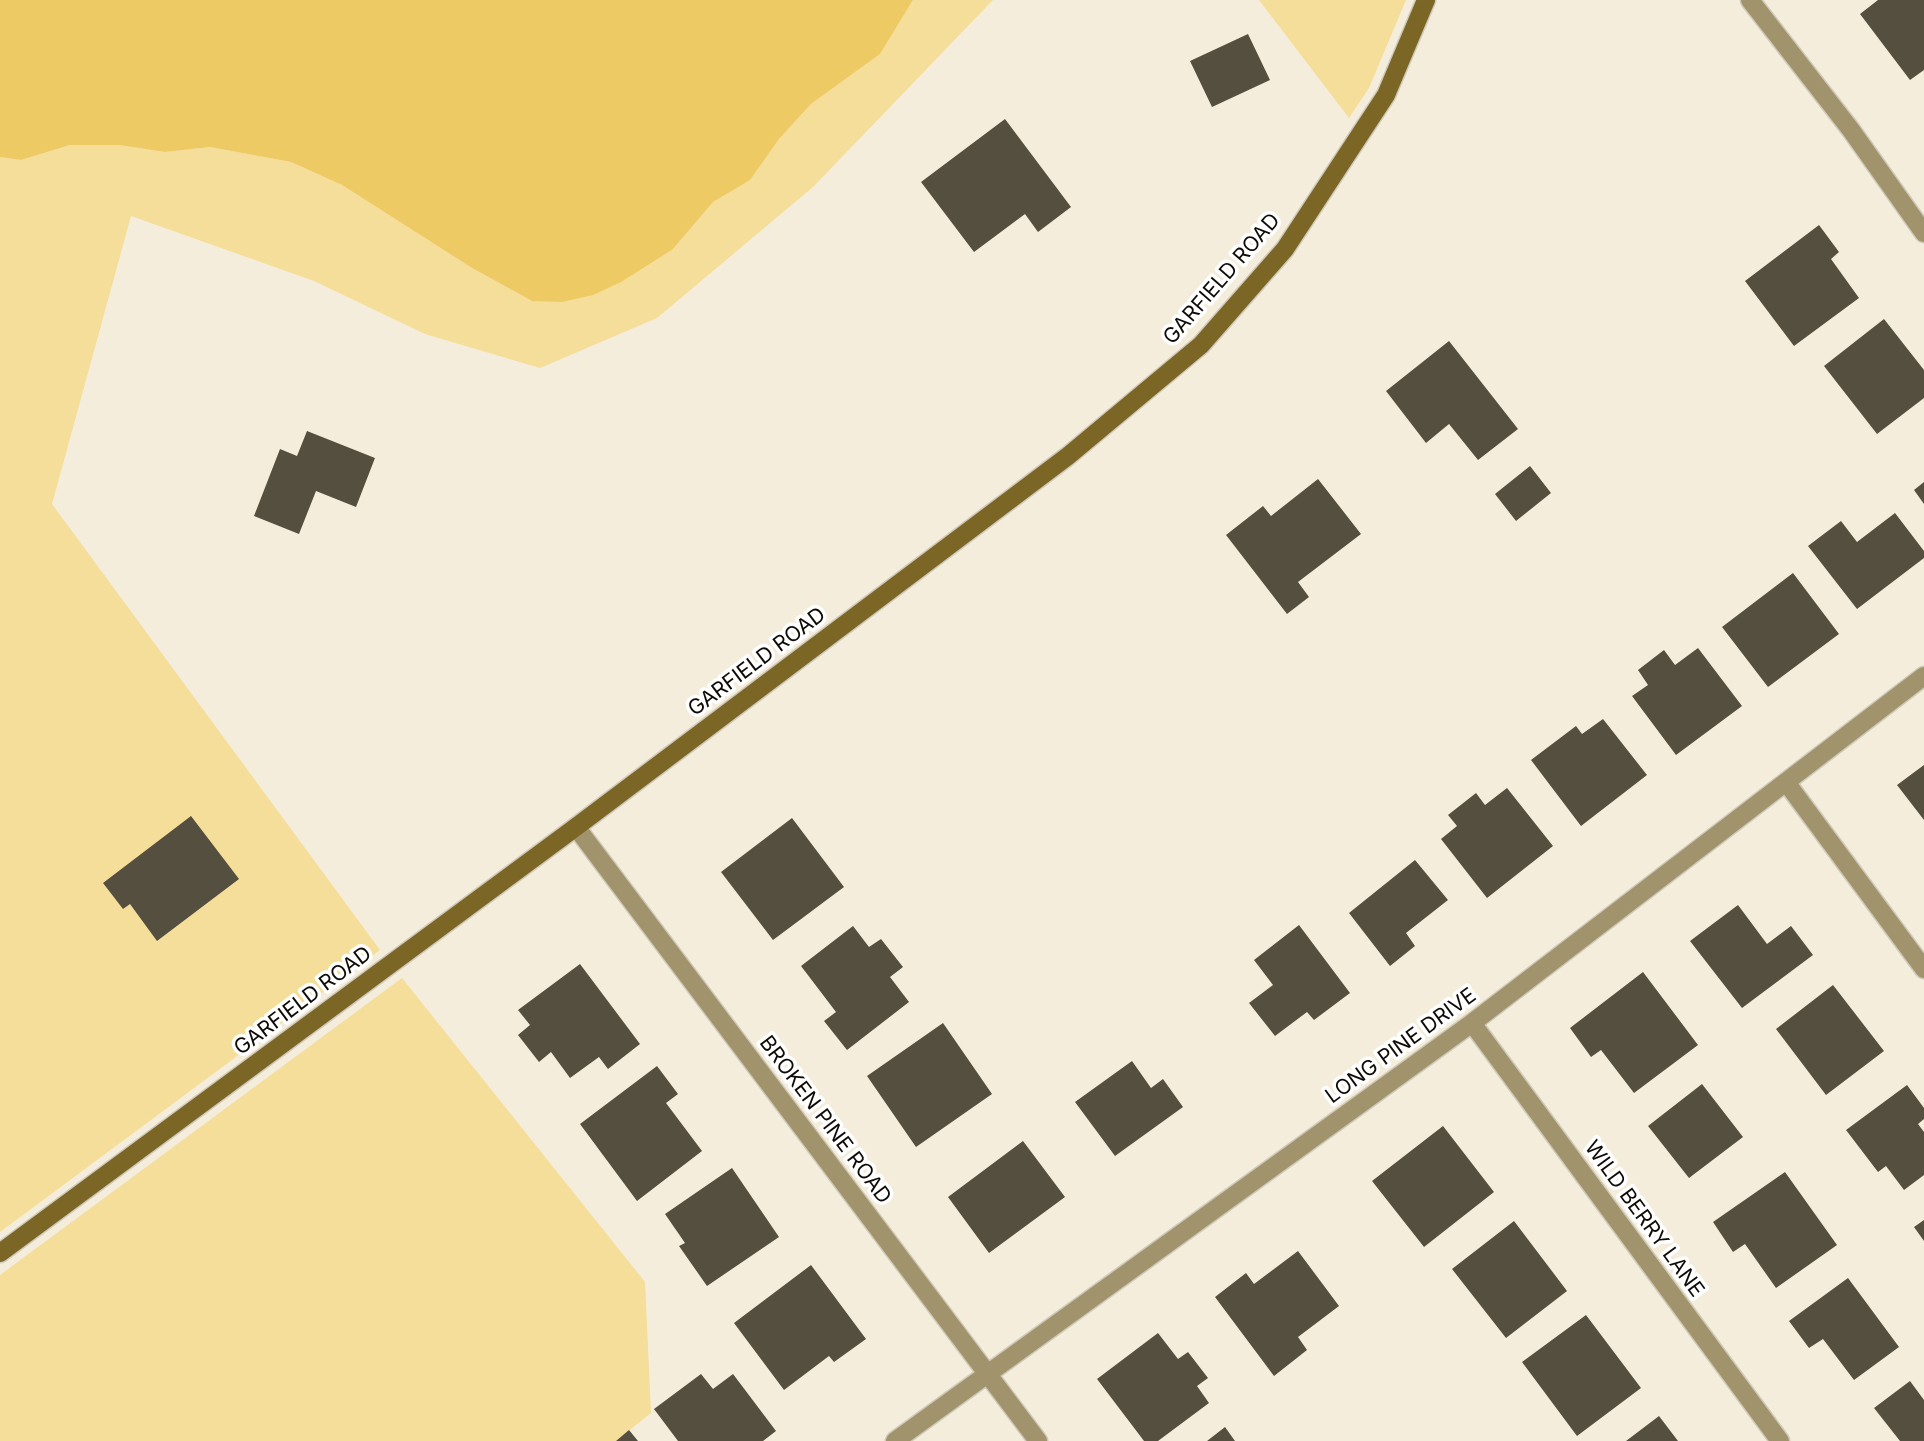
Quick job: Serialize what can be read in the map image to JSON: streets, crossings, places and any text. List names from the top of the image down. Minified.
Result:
{"streets":{"street":["GARFIELD ROAD","LONG PINE DRIVE","BROKEN PINE ROAD","WILD BERRY LANE"]},"crossings":[["GARFIELD ROAD","BROKEN PINE ROAD"],["LONG PINE DRIVE","BROKEN PINE ROAD"],["LONG PINE DRIVE","WILD BERRY LANE"]]}
